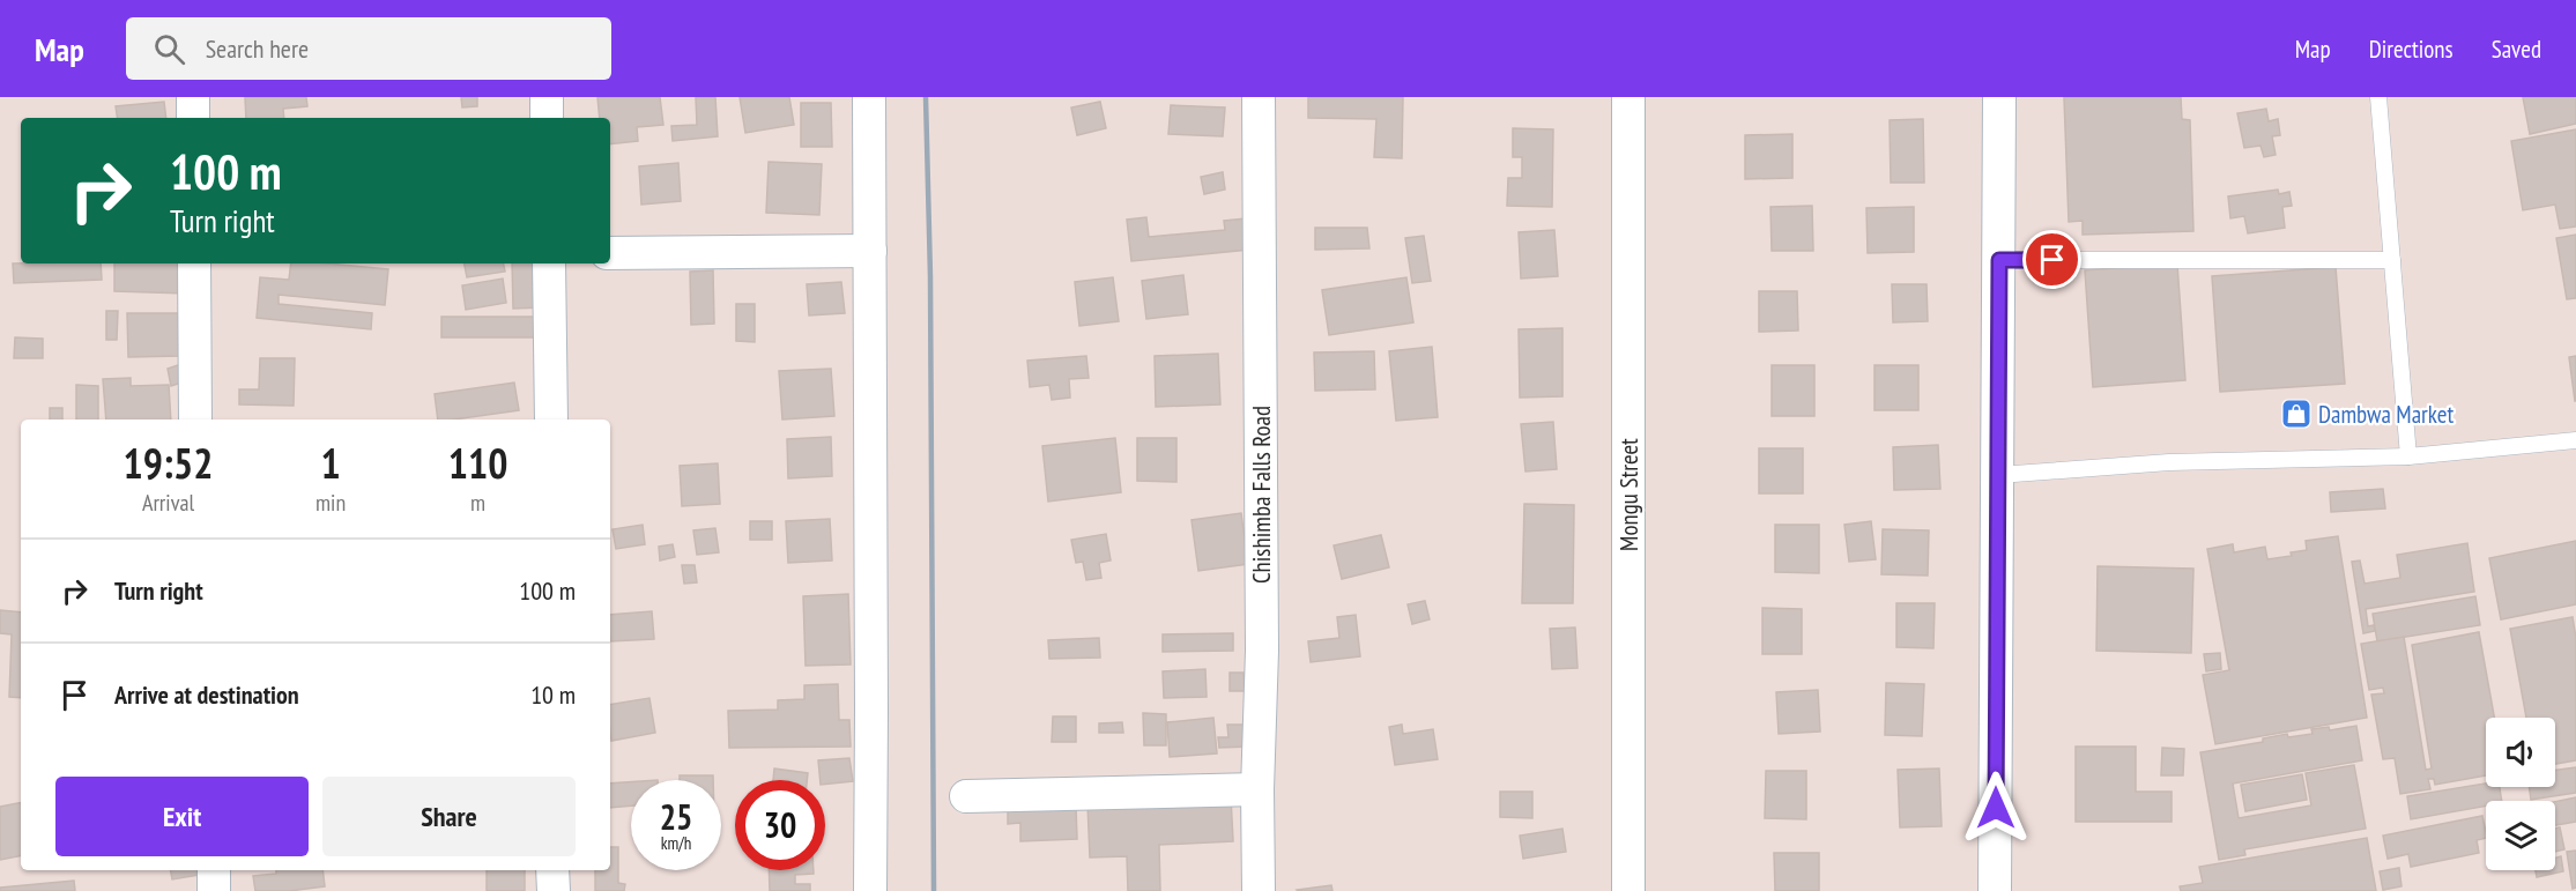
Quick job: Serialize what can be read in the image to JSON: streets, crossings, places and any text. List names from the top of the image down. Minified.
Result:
{"streets":{"street":["Chishimba Falls Road","Mongu Street"]},"places":{"shop":["Dambwa Market"]},"page":{"header":"Map","search":"Search here","nav":["Map","Directions","Saved"],"turn":["100 m","Turn right"],"eta":["19:52","Arrival","1","min","110","m"],"list":[{"name":"Turn right","value":"100 m"},{"name":"Arrive at destination","value":"10 m"}],"buttons":["Exit","Share"],"speed":"25 km/h","limit":"30"}}
